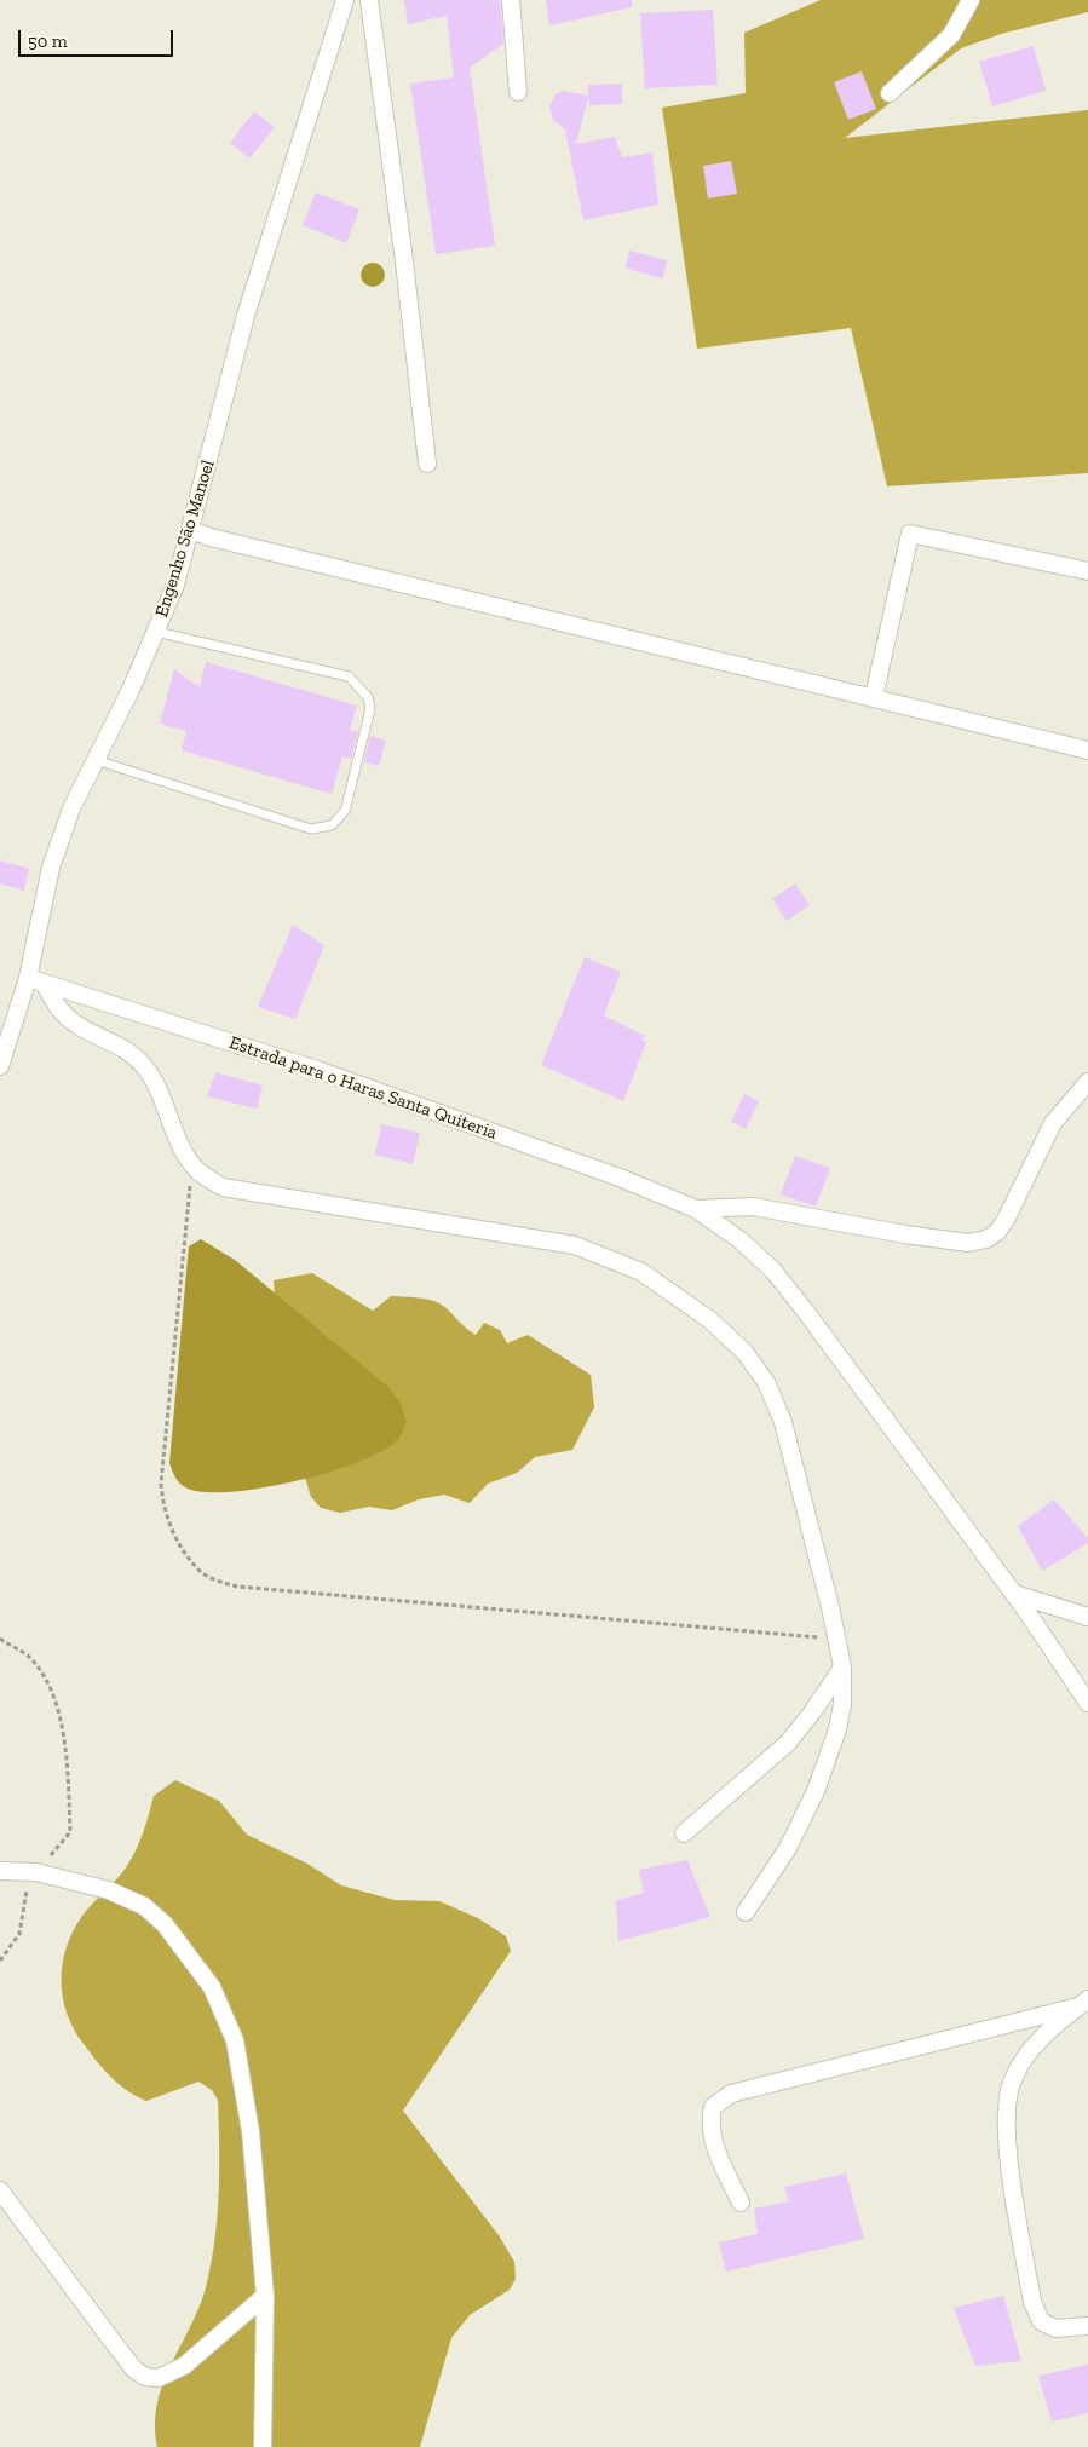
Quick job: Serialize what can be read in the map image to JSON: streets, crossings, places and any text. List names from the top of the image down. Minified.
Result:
{"streets":{"street":["Engenho São Manoel","Estrada para o Haras Santa Quiteria"]},"crossings":[["Engenho São Manoel","Estrada para o Haras Santa Quiteria"]],"scale_bar":"50 m"}
